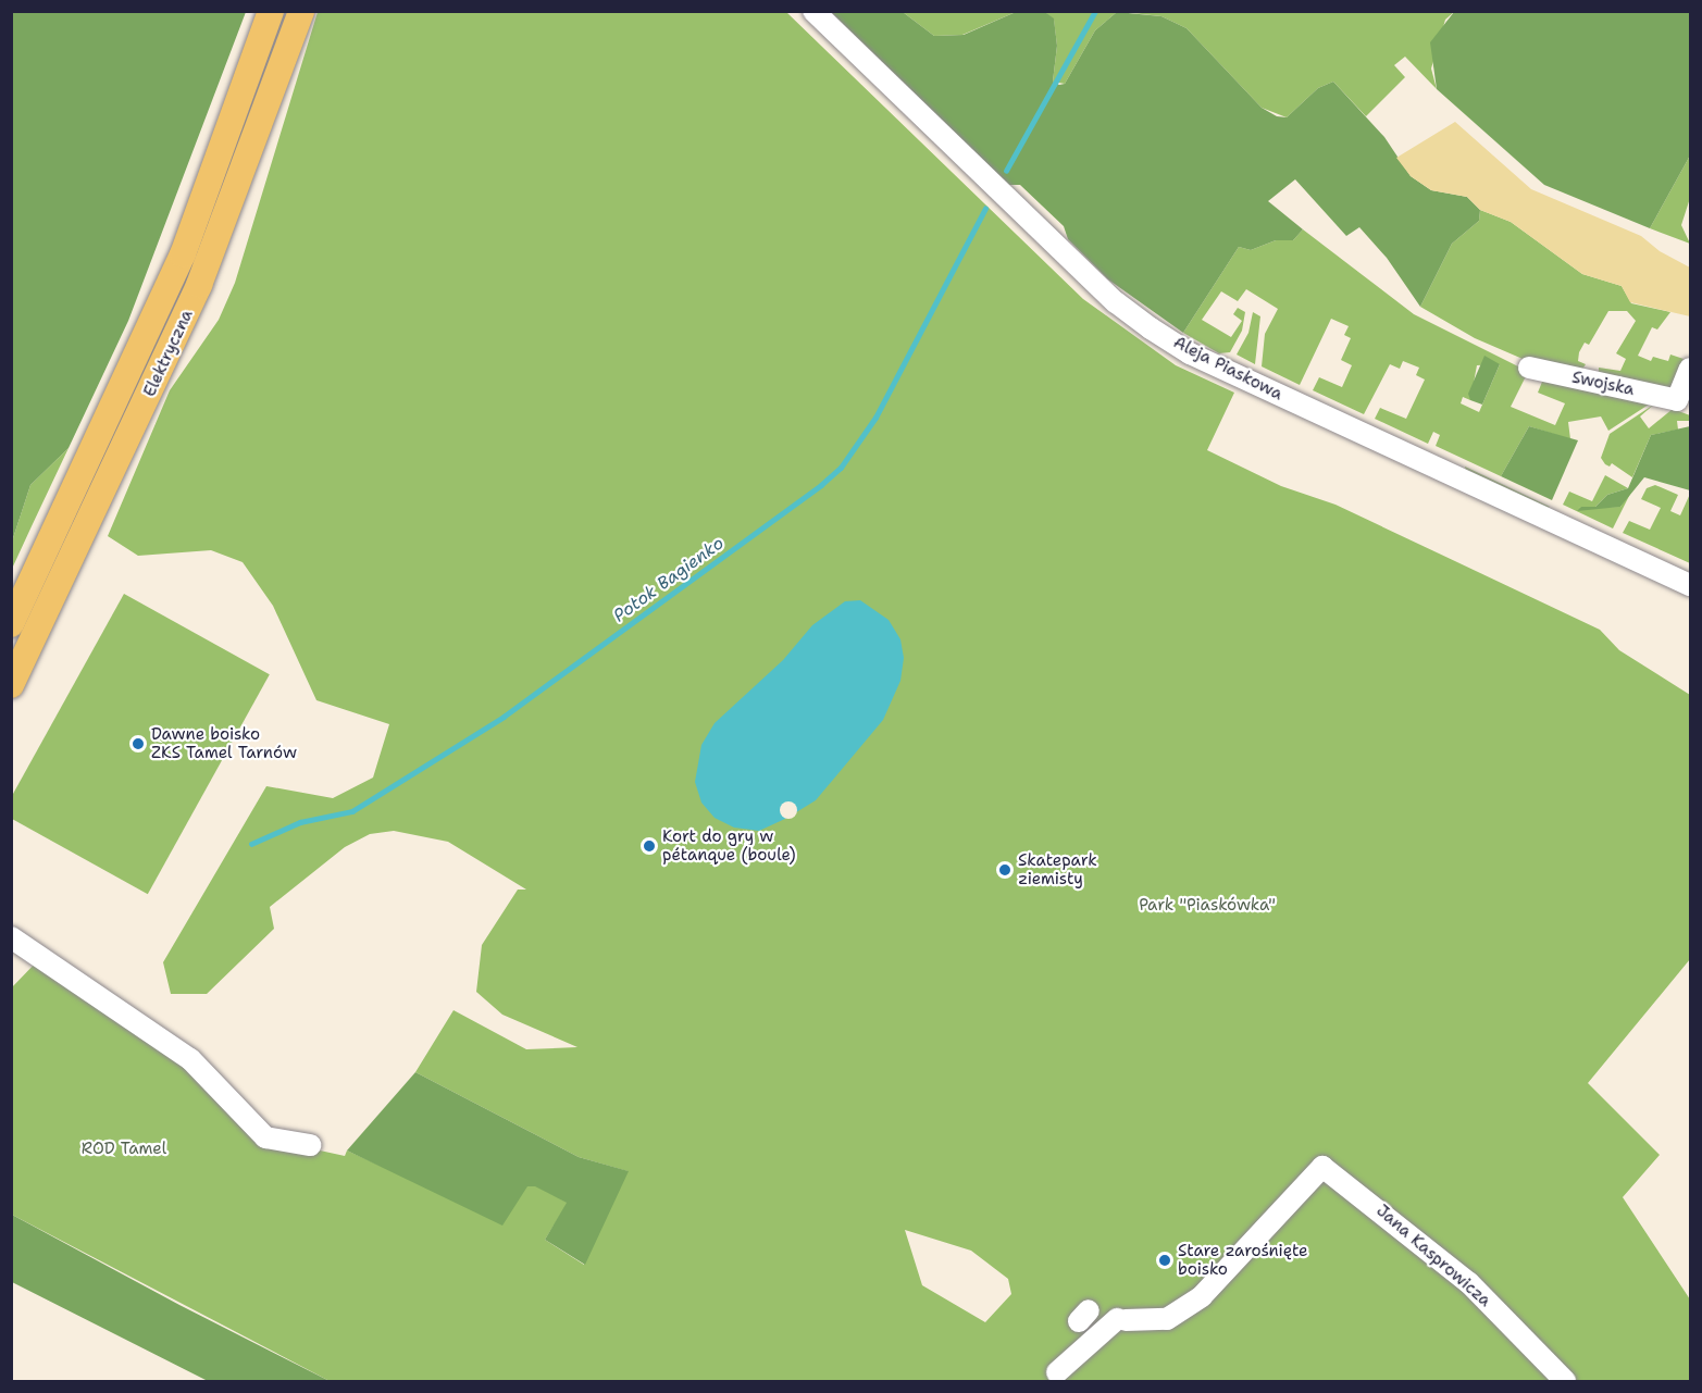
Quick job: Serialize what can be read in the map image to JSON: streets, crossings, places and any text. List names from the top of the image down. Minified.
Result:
{"streets":{"main road":["Elektryczna"],"street":["Aleja Piaskowa","Swojska","Jana Kasprowicza"]},"water":["Potok Bagienko"],"parks":["Park \"Piaskówka\"","ROD Tamel"],"places":["Dawne boisko ZKS Tamel Tarnów","Kort do gry w pétanque (boule)","Skatepark ziemisty","Stare zarośnięte boisko"]}
